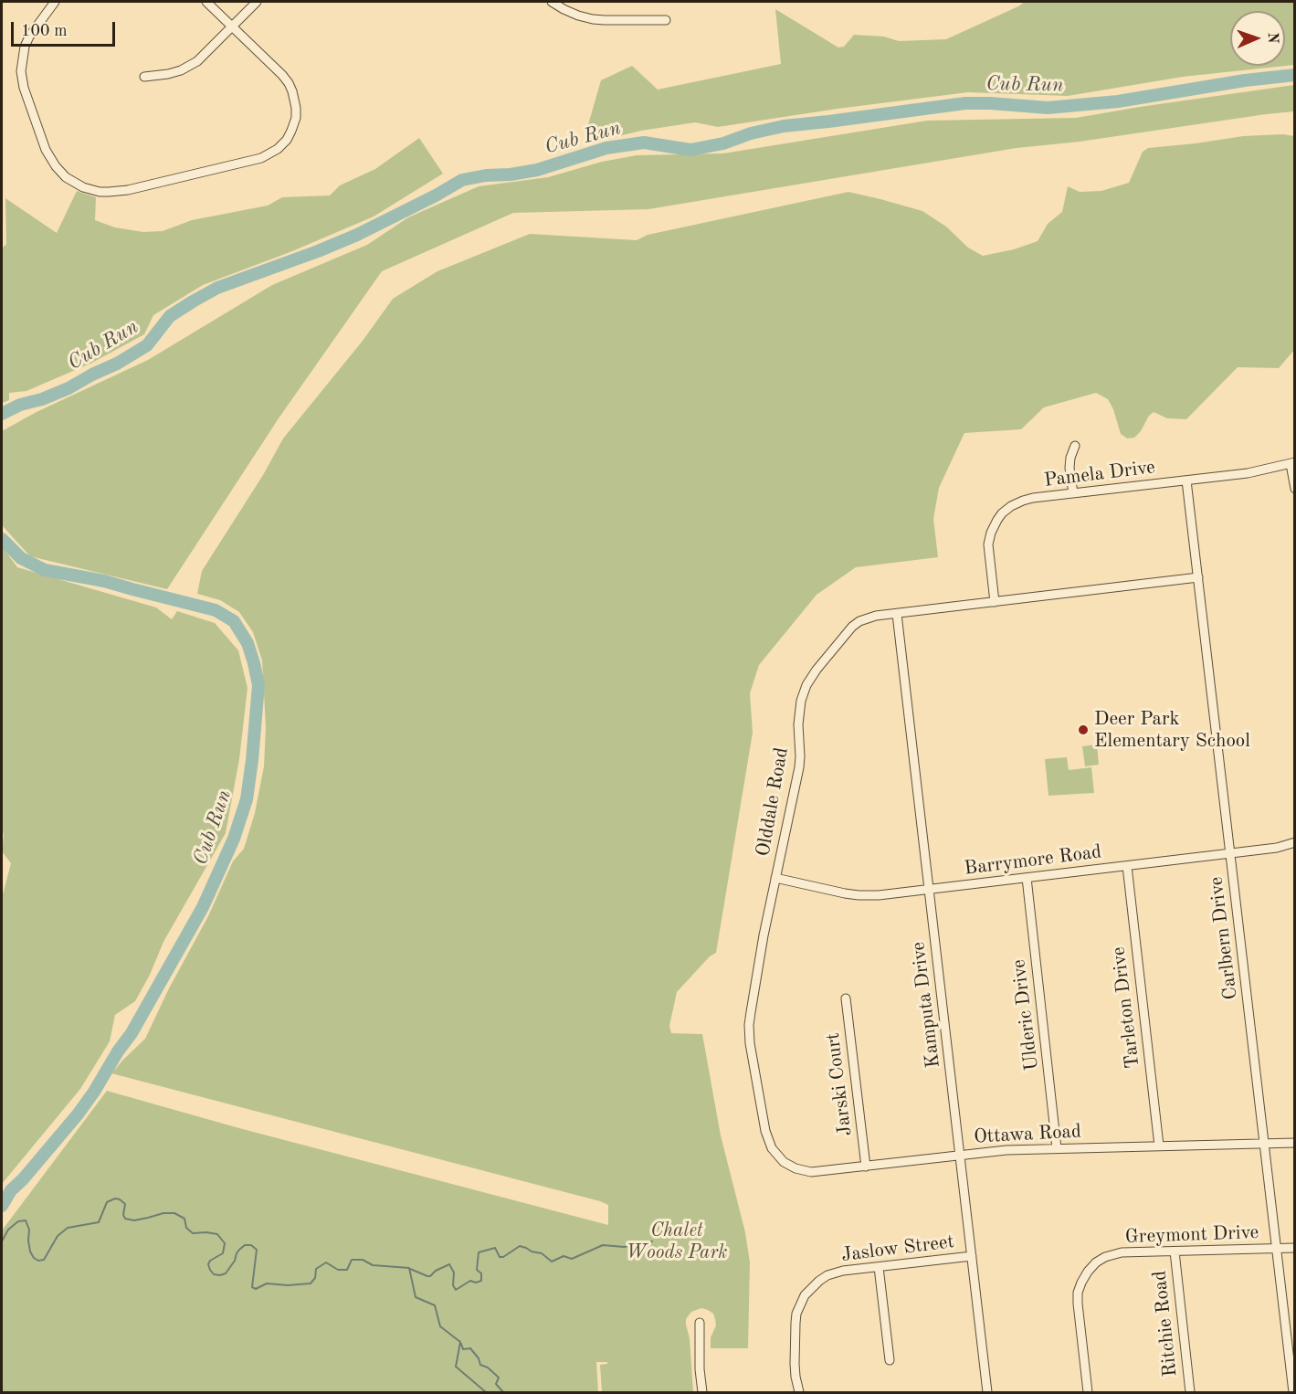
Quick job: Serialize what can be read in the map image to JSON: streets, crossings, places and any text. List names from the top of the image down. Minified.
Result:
{"streets":{"street":["Pamela Drive","Olddale Road","Barrymore Road","Carlbern Drive","Kamputa Drive","Tarleton Drive","Ulderic Drive","Jarski Court","Ottawa Road","Greymont Drive","Jaslow Street","Ritchie Road"]},"crossings":[["Pamela Drive","Olddale Road"],["Pamela Drive","Carlbern Drive"],["Olddale Road","Barrymore Road"],["Olddale Road","Carlbern Drive"],["Olddale Road","Kamputa Drive"],["Olddale Road","Ottawa Road"],["Barrymore Road","Carlbern Drive"],["Barrymore Road","Kamputa Drive"],["Barrymore Road","Tarleton Drive"],["Barrymore Road","Ulderic Drive"],["Carlbern Drive","Ottawa Road"],["Carlbern Drive","Greymont Drive"],["Kamputa Drive","Ottawa Road"],["Kamputa Drive","Jaslow Street"],["Tarleton Drive","Ottawa Road"],["Ulderic Drive","Ottawa Road"],["Jarski Court","Ottawa Road"],["Greymont Drive","Ritchie Road"]],"water":["Cub Run"],"parks":["Chalet Woods Park"],"places":["Deer Park Elementary School"],"scale_bar":"100 m","north":"right"}
